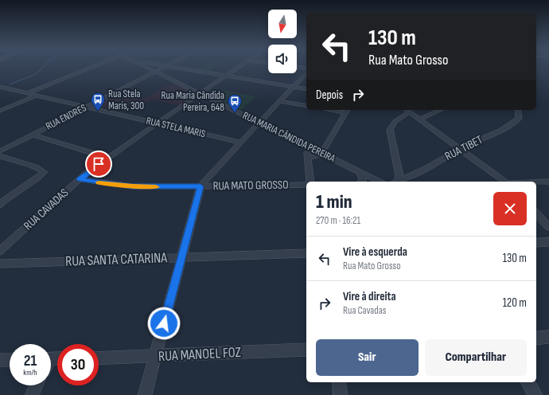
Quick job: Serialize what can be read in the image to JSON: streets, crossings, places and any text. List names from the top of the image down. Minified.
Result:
{"streets":{"street":["RUA ENDRES","RUA STELA MARIS","RUA MARIA CÂNDIDA PEREIRA","RUA TIBET","RUA MATO GROSSO","RUA CAVADAS","RUA SANTA CATARINA","RUA MANOEL FOZ"]},"crossings":[["RUA ENDRES","RUA STELA MARIS"],["RUA ENDRES","RUA MARIA CÂNDIDA PEREIRA"],["RUA STELA MARIS","RUA CAVADAS"],["RUA MARIA CÂNDIDA PEREIRA","RUA CAVADAS"],["RUA MATO GROSSO","RUA CAVADAS"]],"places":{"bus stop":["Rua Stela Maris, 300","Rua Maria Cândida Pereira, 648"]},"north":"bottom","page":{"turn":["130 m","Rua Mato Grosso"],"then":"Depois","heading":["1 min","270 m · 16:21"],"list":[{"name":"Vire à esquerda","note":"Rua Mato Grosso","value":"130 m"},{"name":"Vire à direita","note":"Rua Cavadas","value":"120 m"}],"buttons":["Sair","Compartilhar"],"speed":"21 km/h","limit":"30"}}
